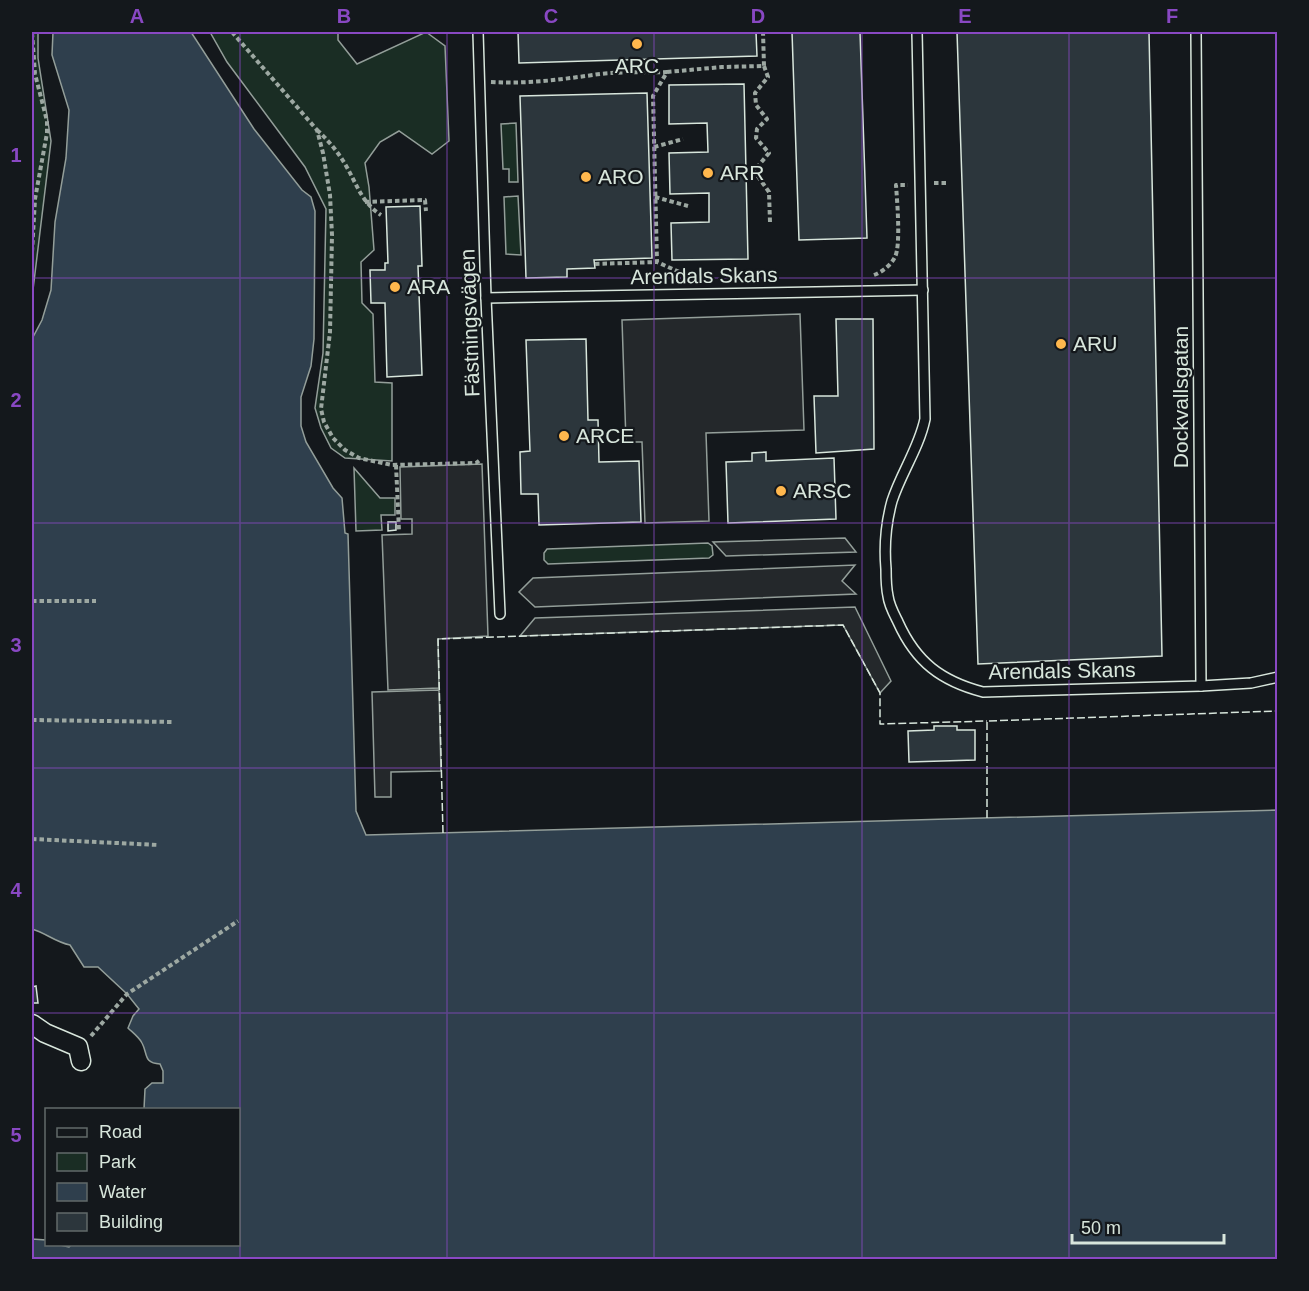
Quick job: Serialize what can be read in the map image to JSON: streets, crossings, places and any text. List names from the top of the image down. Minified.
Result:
{"streets":{"lane":["Arendals Skans","Fästningsvägen","Dockvallsgatan"]},"crossings":[["Arendals Skans","Fästningsvägen"],["Arendals Skans","Dockvallsgatan"]],"places":["ARC","ARR","ARO","ARA","ARU","ARCE","ARSC"],"legend":["Road","Park","Water","Building"],"scale_bar":"50 m","grid":{"columns":["A","B","C","D","E","F"],"rows":["1","2","3","4","5"]}}
